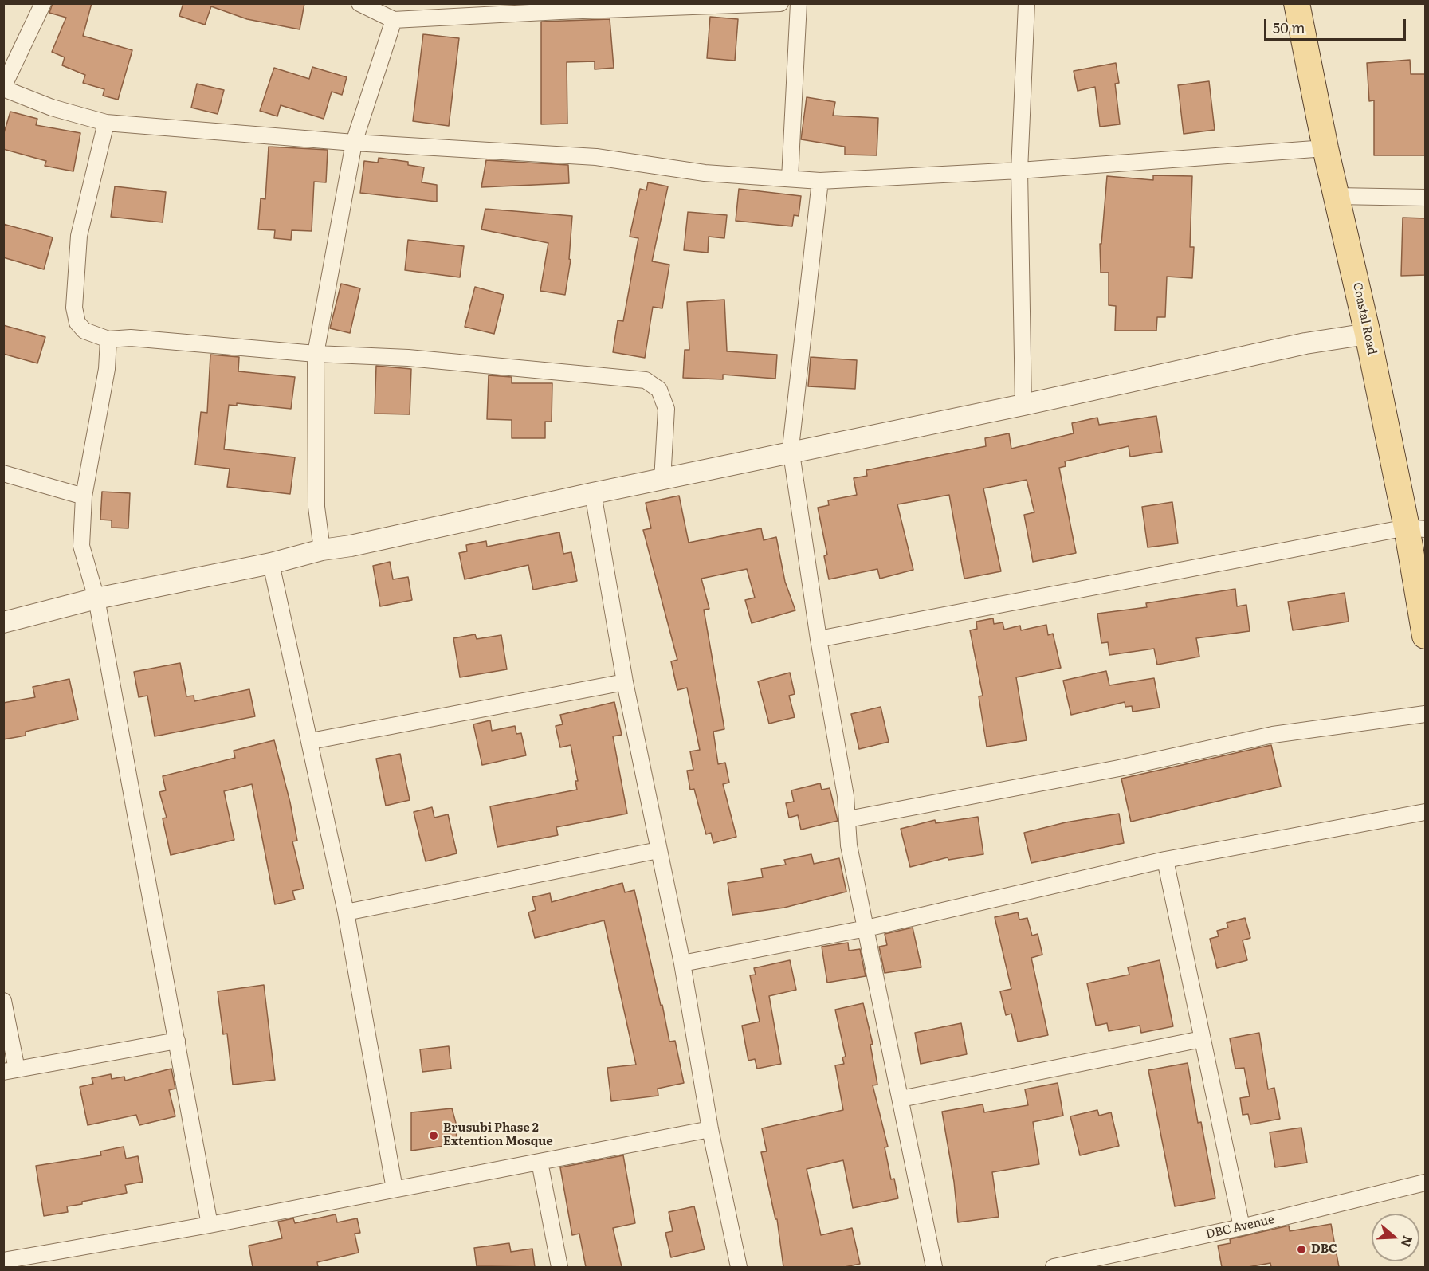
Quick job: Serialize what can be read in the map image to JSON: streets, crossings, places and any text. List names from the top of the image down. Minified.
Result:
{"streets":{"main road":["Coastal Road"],"street":["DBC Avenue"]},"places":["Brusubi Phase 2 Extention Mosque","DBC"],"scale_bar":"50 m","north":"right"}
